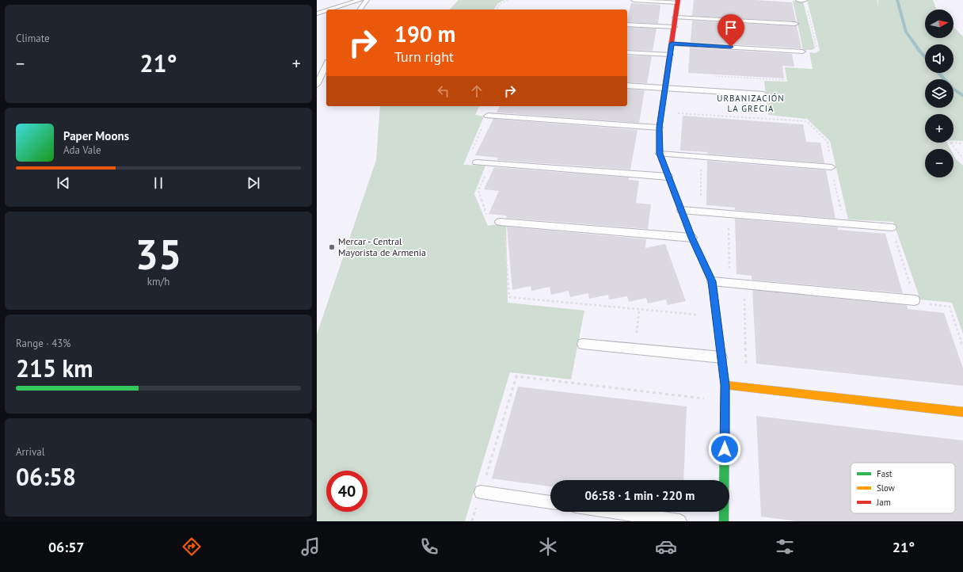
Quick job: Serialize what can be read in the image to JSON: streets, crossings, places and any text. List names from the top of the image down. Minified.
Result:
{"districts":["URBANIZACIÓN LA GRECIA"],"places":["Mercar - Central Mayorista de Armenia"],"legend":["Fast","Slow","Jam"],"north":"right","page":{"tile":["Climate",["35","km/h"],["Range · 43%","215 km"],["Arrival","06:58"]],"map_buttons":["+","−"],"turn":["190 m","Turn right"],"heat":["−","21°","+"],"song":["Paper Moons","Ada Vale"],"limit":"40","trip":"06:58 · 1 min · 220 m","tabs":["06:57","21°"]}}
